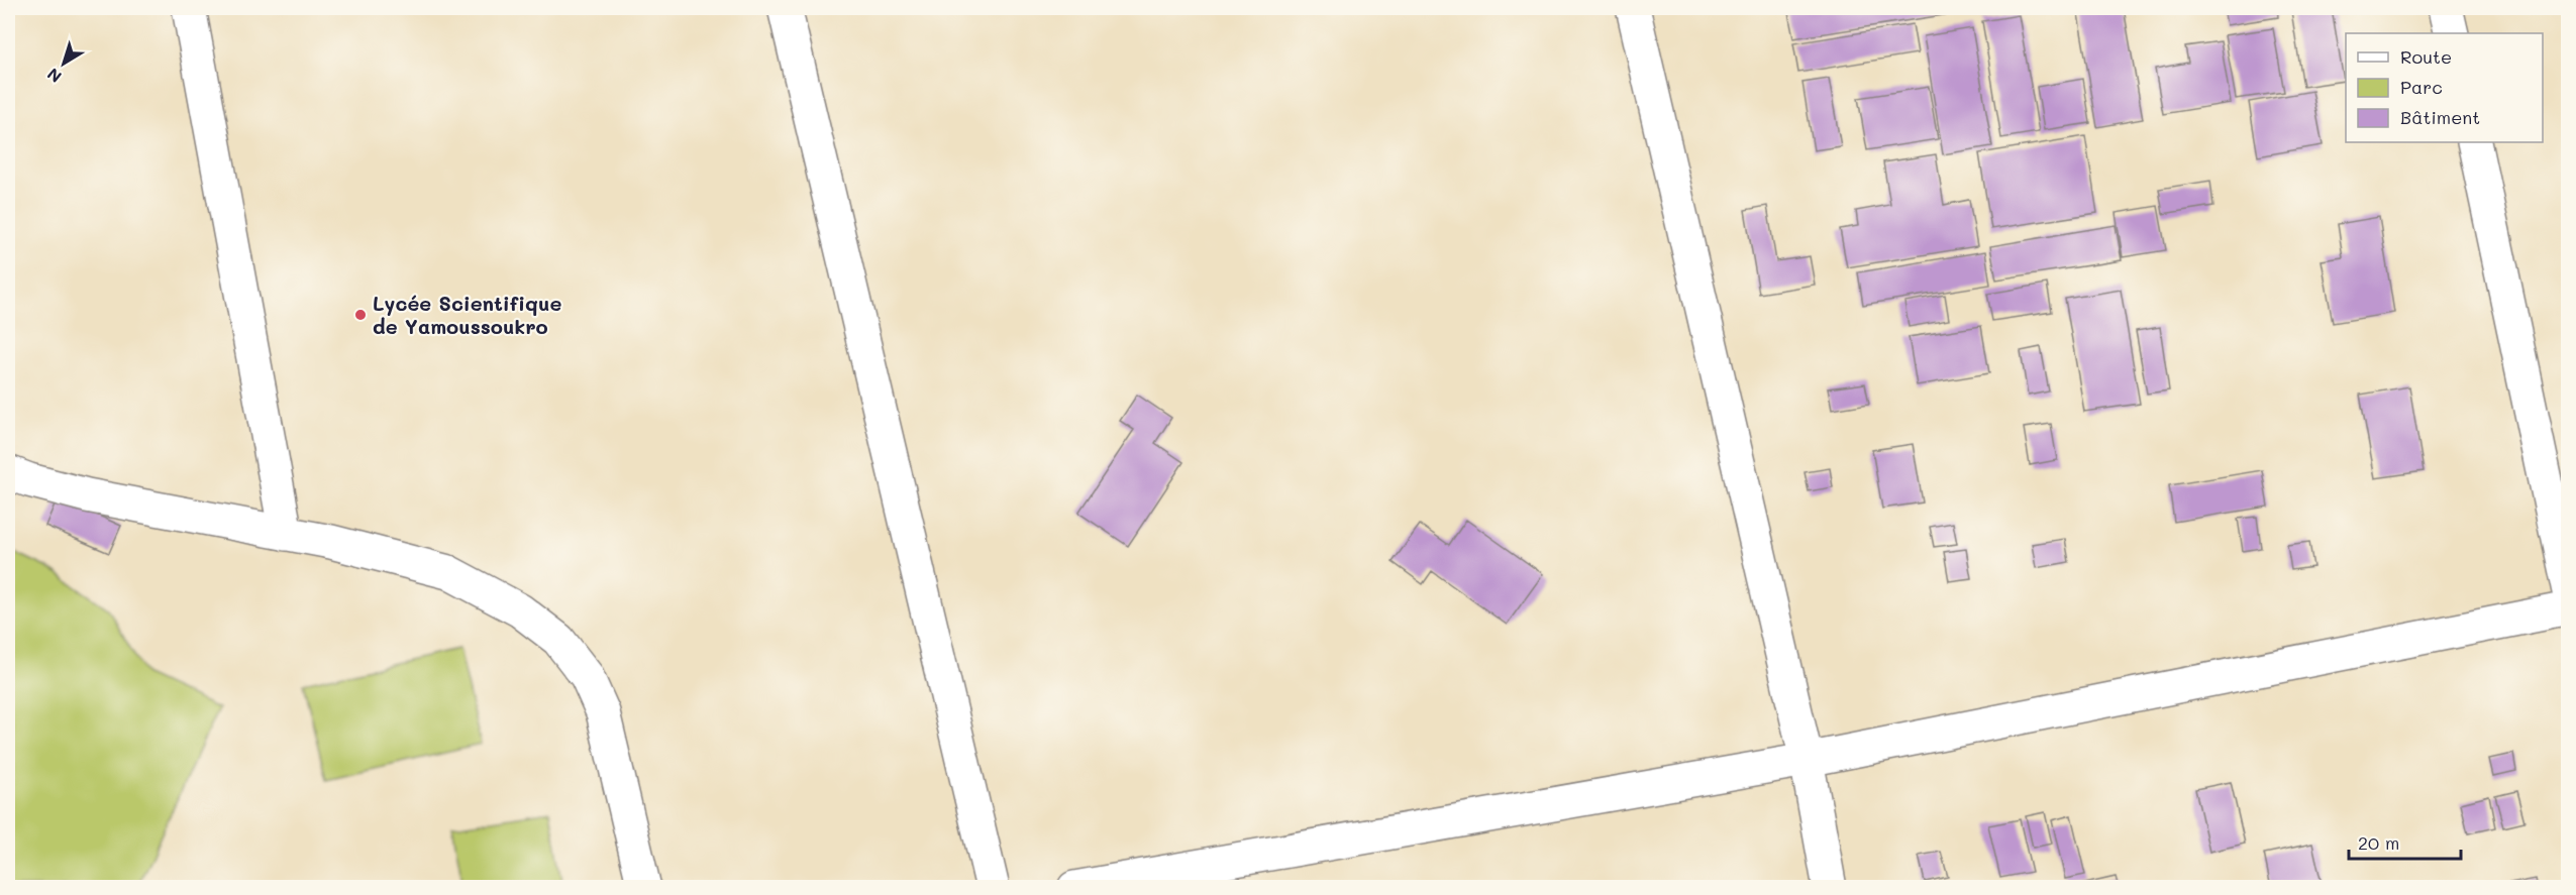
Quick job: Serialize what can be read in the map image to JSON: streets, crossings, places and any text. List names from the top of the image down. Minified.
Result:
{"places":["Lycée Scientifique de Yamoussoukro"],"legend":["Route","Parc","Bâtiment"],"scale_bar":"20 m","north":"bottom left"}
